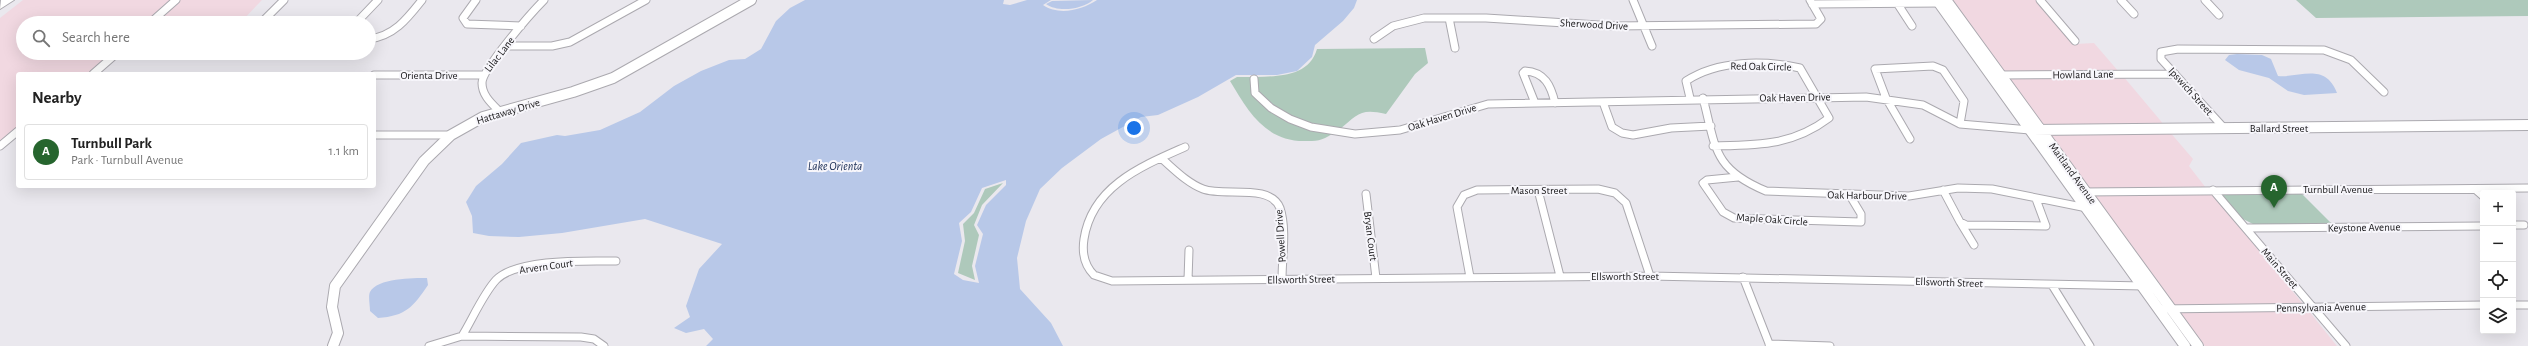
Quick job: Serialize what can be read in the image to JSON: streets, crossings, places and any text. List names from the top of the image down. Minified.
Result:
{"streets":{"street":["Sherwood Drive","Lilac Lane","Red Oak Circle","Howland Lane","Orienta Drive","Ipswich Street","Oak Haven Drive","Hattaway Drive","Ballard Street","Maitland Avenue","Turnbull Avenue","Mason Street","Oak Harbour Drive","Maple Oak Circle","Keystone Avenue","Powell Drive","Bryan Court","Arvern Court","Main Street","Ellsworth Street","Pennsylvania Avenue"]},"crossings":[["Lilac Lane","Orienta Drive"],["Lilac Lane","Hattaway Drive"],["Red Oak Circle","Oak Haven Drive"],["Howland Lane","Ipswich Street"],["Howland Lane","Maitland Avenue"],["Ipswich Street","Ballard Street"],["Oak Haven Drive","Ballard Street"],["Oak Haven Drive","Maitland Avenue"],["Oak Haven Drive","Oak Harbour Drive"],["Ballard Street","Maitland Avenue"],["Maitland Avenue","Turnbull Avenue"],["Maitland Avenue","Oak Harbour Drive"],["Maitland Avenue","Ellsworth Street"],["Maitland Avenue","Pennsylvania Avenue"],["Turnbull Avenue","Main Street"],["Mason Street","Ellsworth Street"],["Oak Harbour Drive","Maple Oak Circle"],["Keystone Avenue","Main Street"],["Powell Drive","Ellsworth Street"],["Bryan Court","Ellsworth Street"],["Main Street","Pennsylvania Avenue"]],"water":["Lake Orienta"],"page":{"search":"Search here","heading":"Nearby","list":[{"mark":"A","name":"Turnbull Park","note":"Park · Turnbull Avenue","value":"1.1 km"}],"pins":"A","map_buttons":["+","−"]}}
